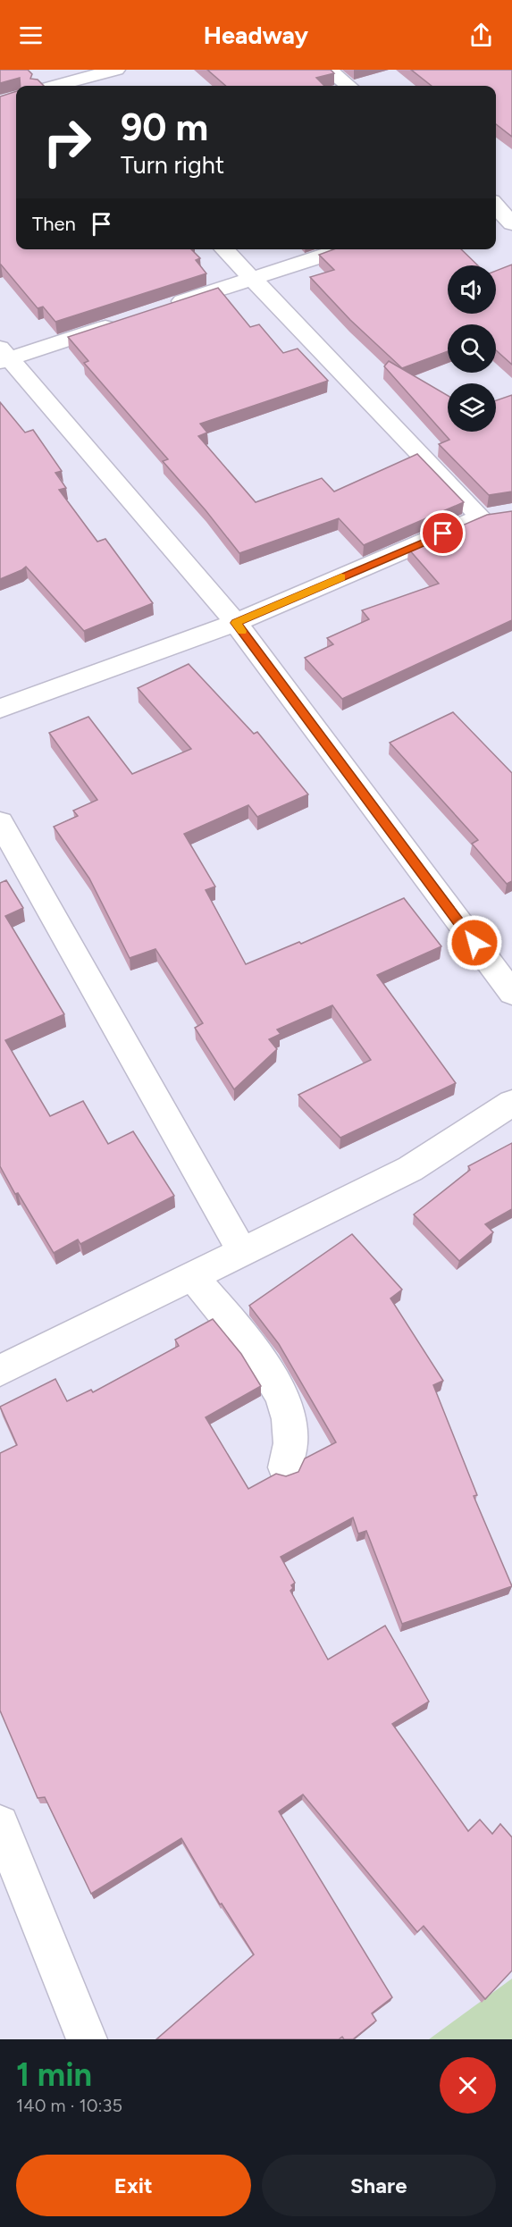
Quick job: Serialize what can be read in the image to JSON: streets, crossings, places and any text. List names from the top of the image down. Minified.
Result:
{"page":{"header":"Headway","turn":["90 m","Turn right"],"then":"Then","heading":["1 min","140 m · 10:35"],"buttons":["Exit","Share"]}}
